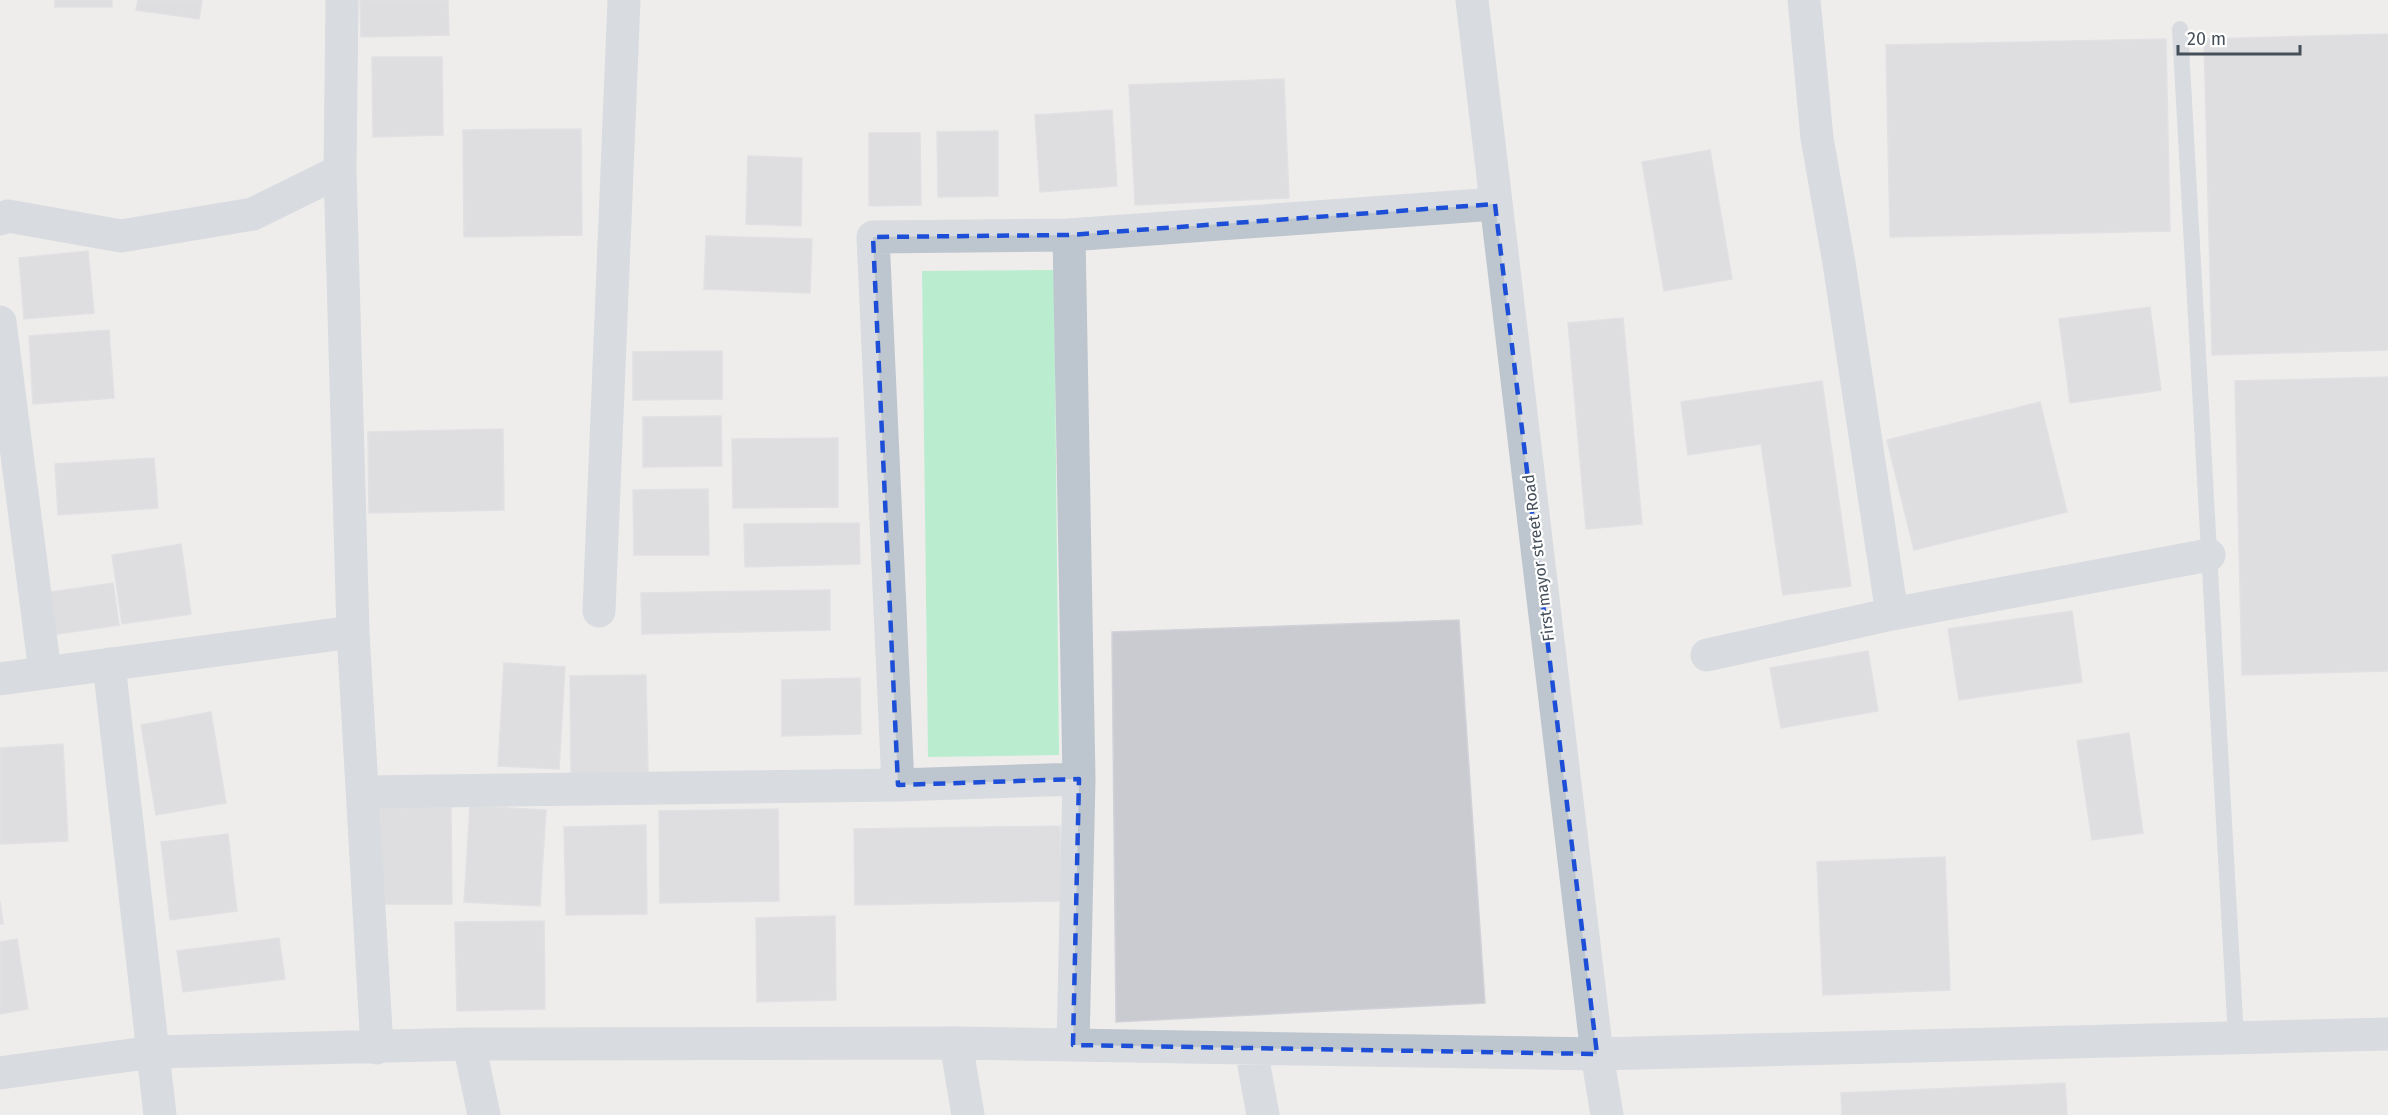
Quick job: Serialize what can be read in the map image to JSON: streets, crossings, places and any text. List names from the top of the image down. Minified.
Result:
{"streets":{"street":["First mayor street Road"]},"scale_bar":"20 m"}
